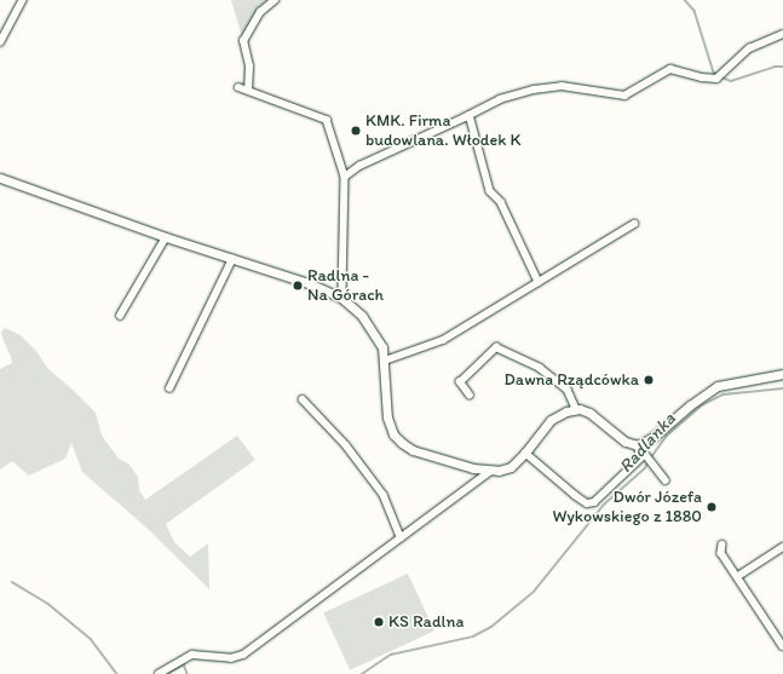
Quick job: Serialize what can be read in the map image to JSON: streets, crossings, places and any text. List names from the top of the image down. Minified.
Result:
{"water":["Radlanka"],"places":["KMK. Firma budowlana. Włodek K","Radlna - Na Górach","Dawna Rządcówka","Dwór Józefa Wykowskiego z 1880","KS Radlna"]}
